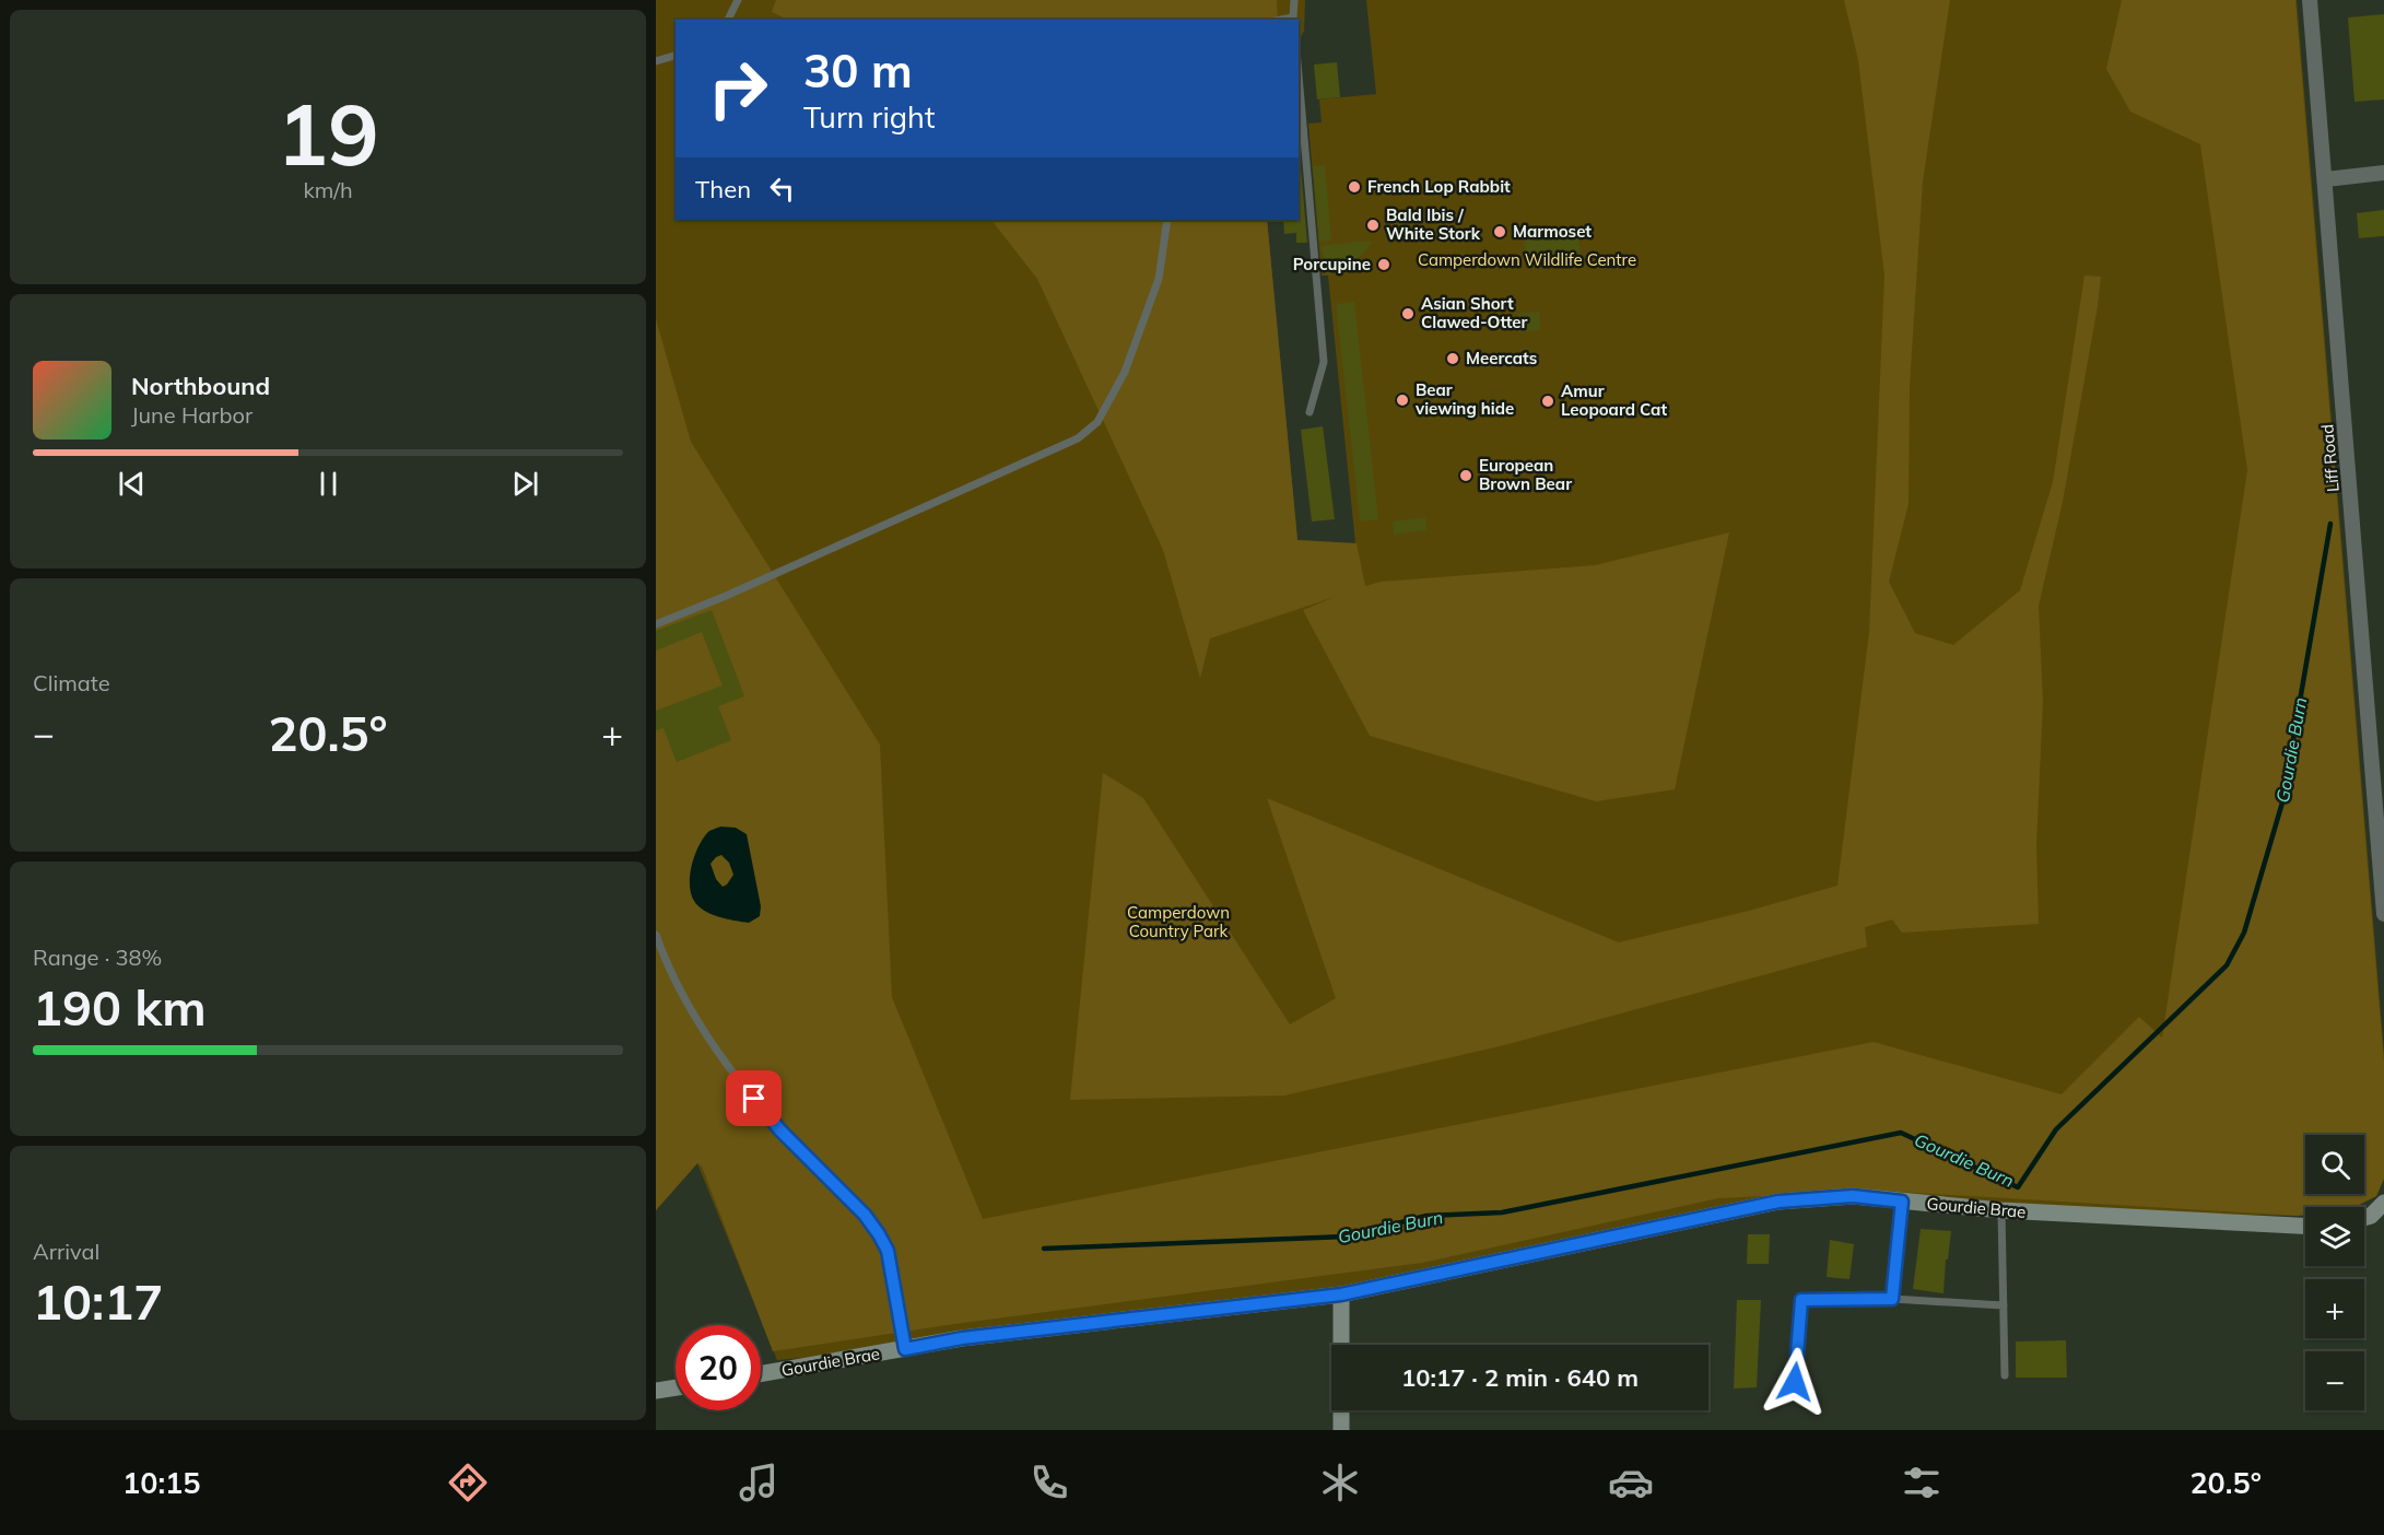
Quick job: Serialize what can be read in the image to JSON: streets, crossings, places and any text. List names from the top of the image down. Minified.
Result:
{"streets":{"street":["Liff Road","Gourdie Brae"]},"water":["Gourdie Burn"],"parks":["Camperdown Wildlife Centre","Camperdown Country Park"],"places":["French Lop Rabbit","Bald Ibis / White Stork","Marmoset","Porcupine","Asian Short Clawed-Otter","Meercats","Bear viewing hide","Amur Leopoard Cat","European Brown Bear"],"page":{"tile":[["19","km/h"],"Climate",["Range · 38%","190 km"],["Arrival","10:17"]],"turn":["30 m","Turn right"],"then":"Then","song":["Northbound","June Harbor"],"heat":["−","20.5°","+"],"map_buttons":["+","−"],"limit":"20","trip":"10:17 · 2 min · 640 m","tabs":["10:15","20.5°"]}}
